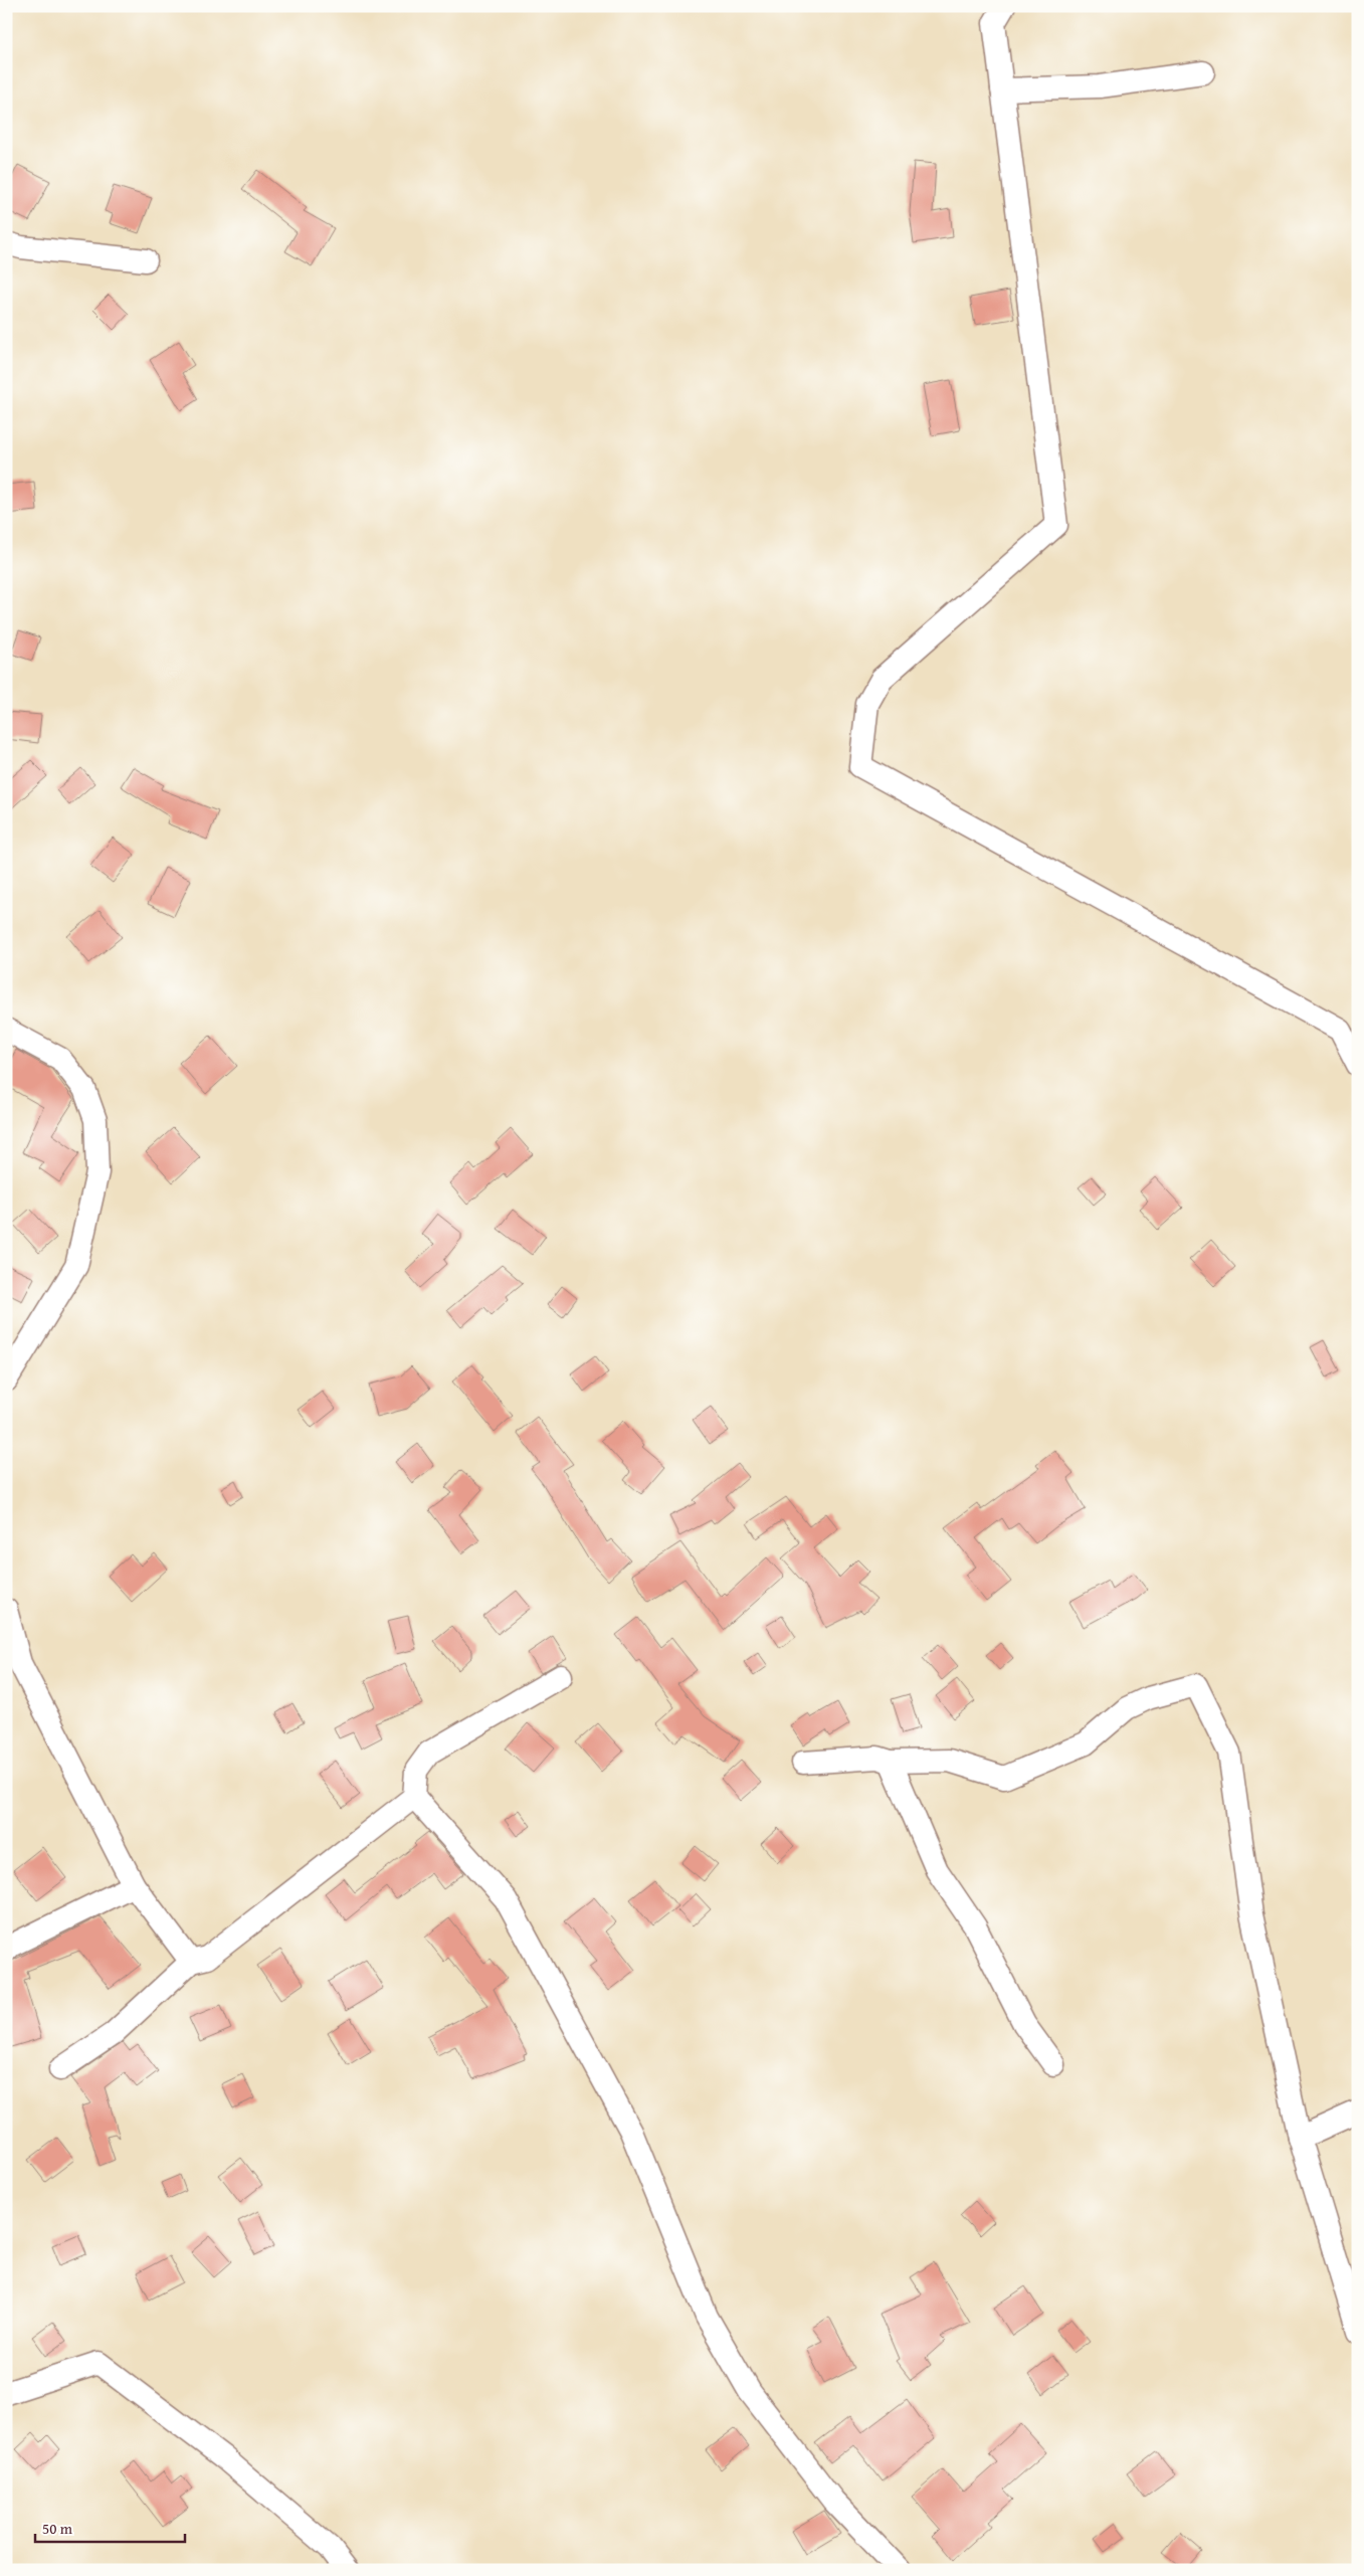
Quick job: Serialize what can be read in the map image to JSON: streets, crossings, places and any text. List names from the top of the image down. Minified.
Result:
{"scale_bar":"50 m"}
